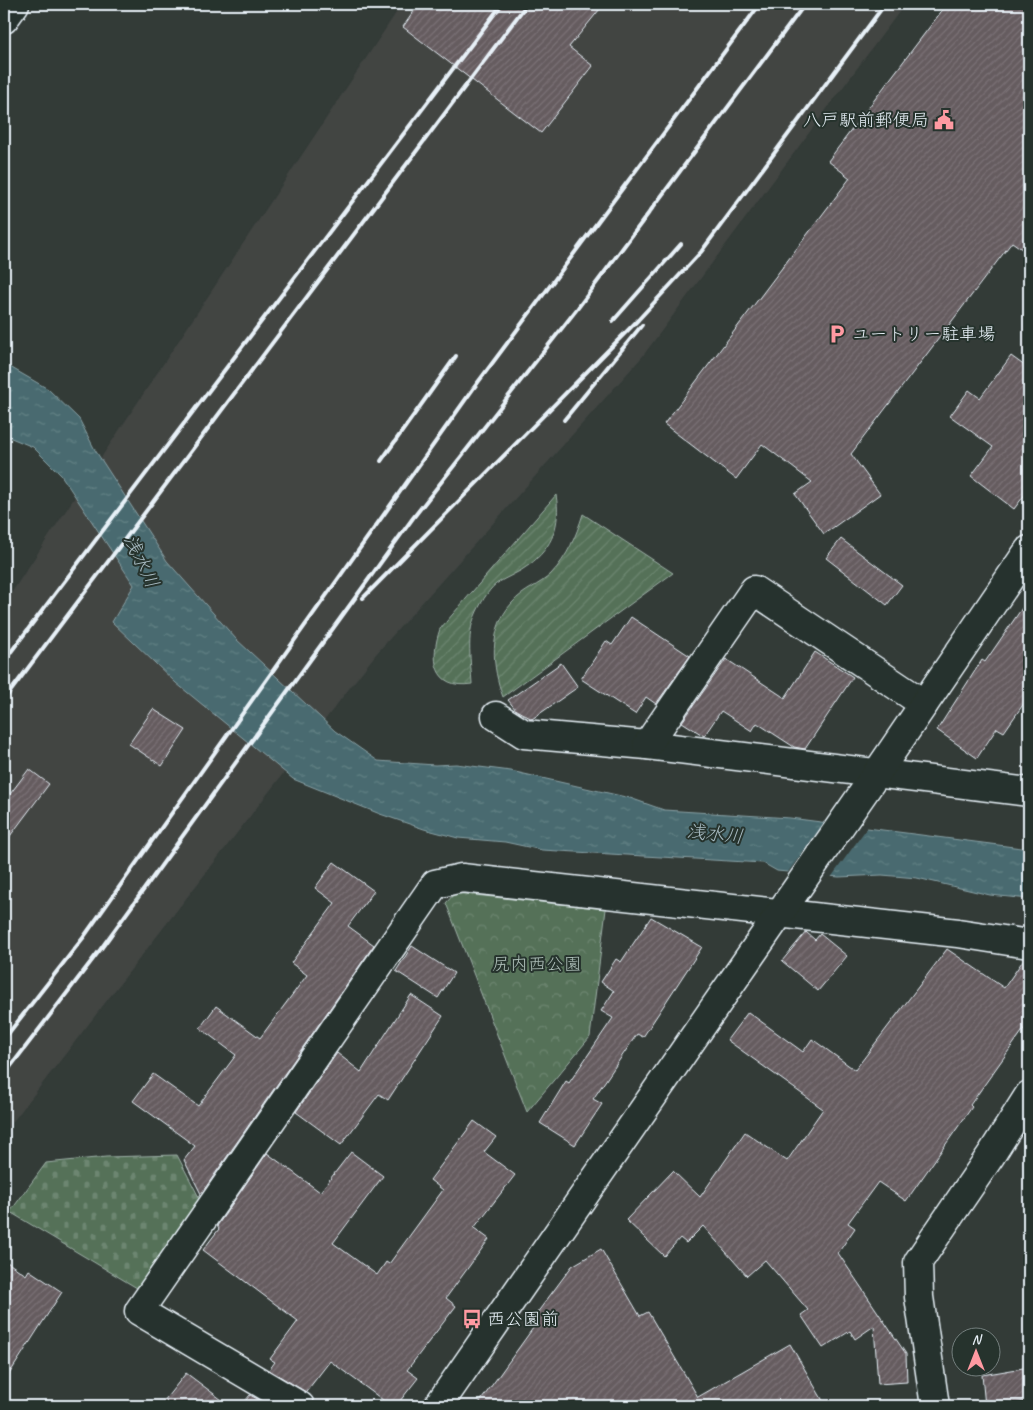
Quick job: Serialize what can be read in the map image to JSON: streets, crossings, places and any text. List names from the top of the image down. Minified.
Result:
{"water":["浅水川"],"parks":["尻内西公園"],"places":{"public building":["八戸駅前郵便局"],"parking":["ユートリー駐車場"],"bus stop":["西公園前"]},"north":"top"}
